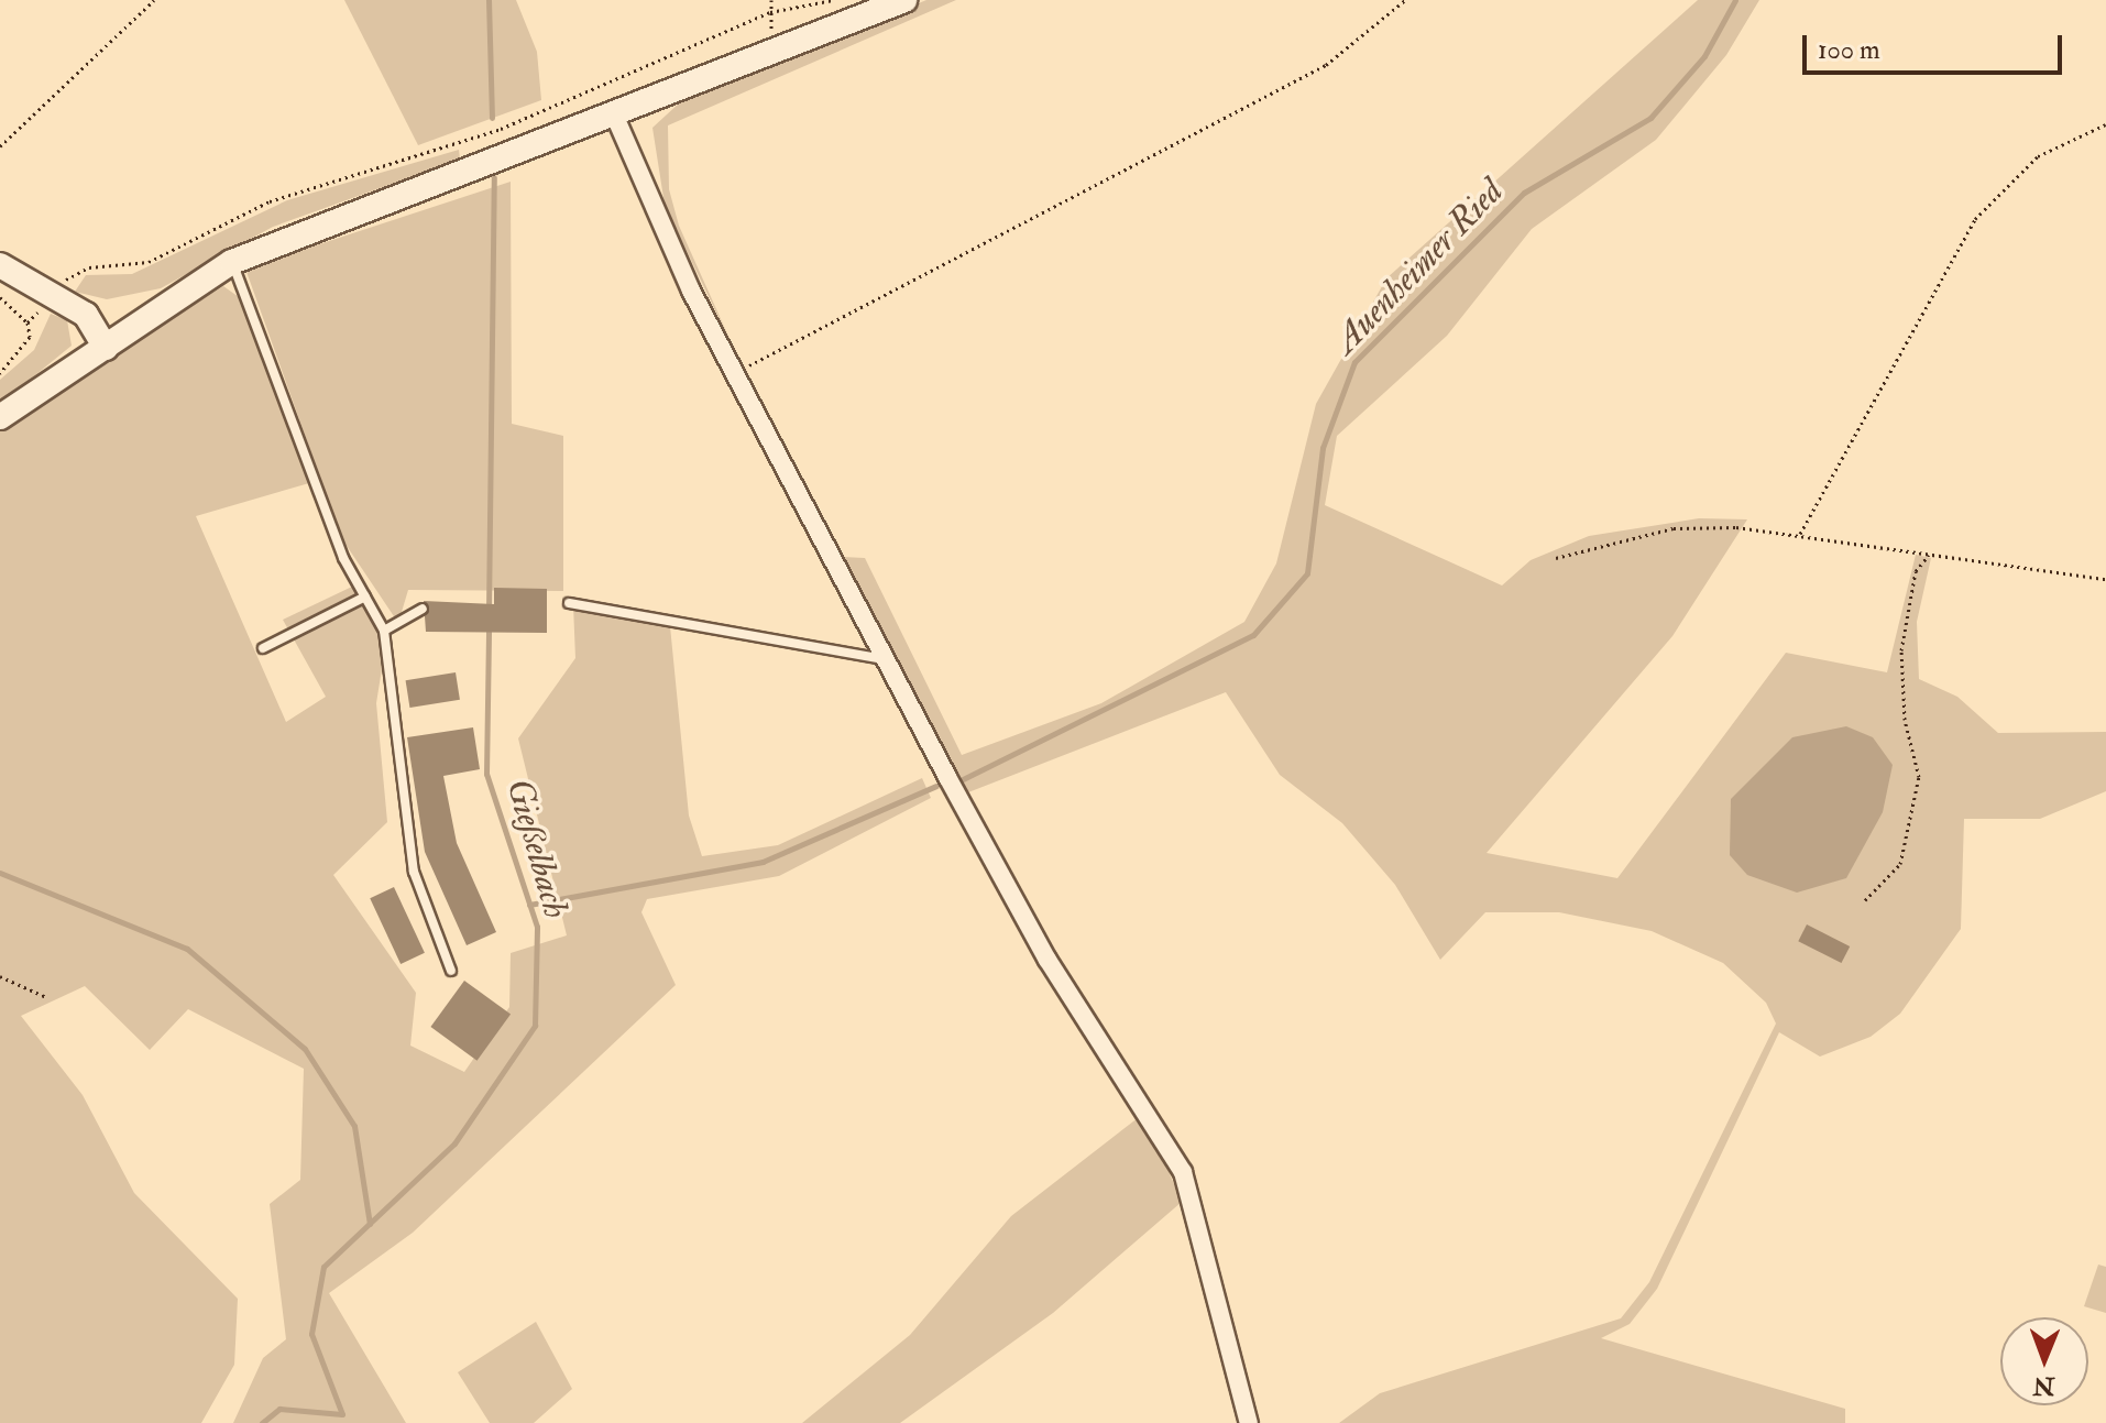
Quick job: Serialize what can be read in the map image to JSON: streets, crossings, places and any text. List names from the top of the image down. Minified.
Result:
{"water":["Auenheimer Ried","Gießelbach"],"scale_bar":"100 m","north":"bottom"}
